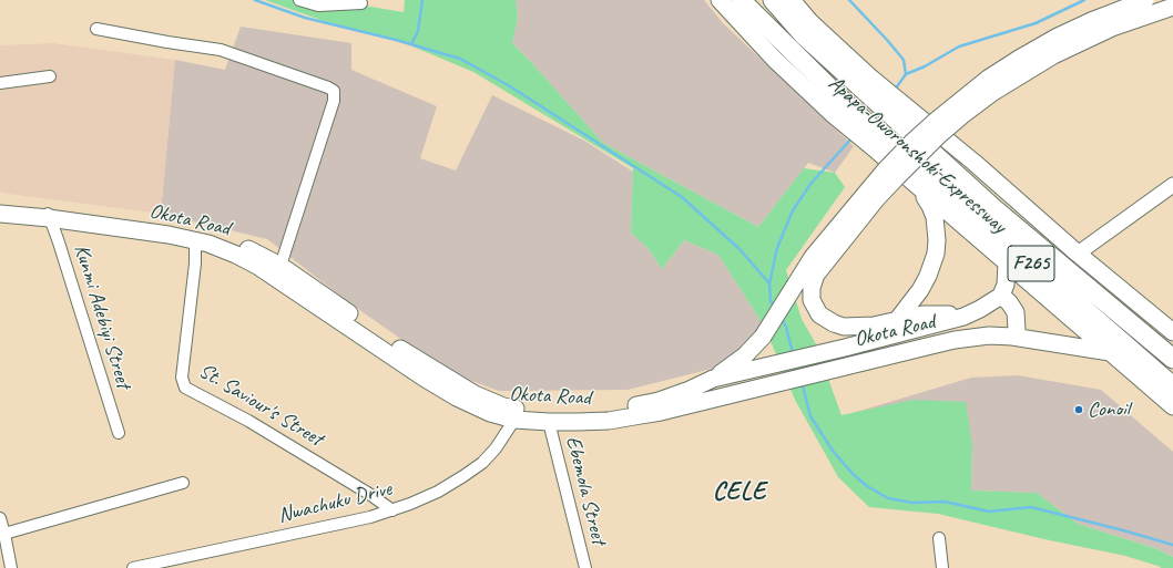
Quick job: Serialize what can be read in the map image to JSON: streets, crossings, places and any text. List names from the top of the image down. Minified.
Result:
{"streets":{"highway":["Apapa-Oworonshoki Expressway","F265"],"main road":["Okota Road"],"street":["Kunmi Adebiyi Street","St. Saviour's Street","Ebemola Street","Nwachuku Drive"]},"crossings":[["Apapa-Oworonshoki Expressway","Okota Road"],["Okota Road","Kunmi Adebiyi Street"],["Okota Road","St. Saviour's Street"],["Okota Road","Ebemola Street"],["Okota Road","Nwachuku Drive"],["St. Saviour's Street","Nwachuku Drive"]],"districts":["CELE"],"places":["Conoil"]}
